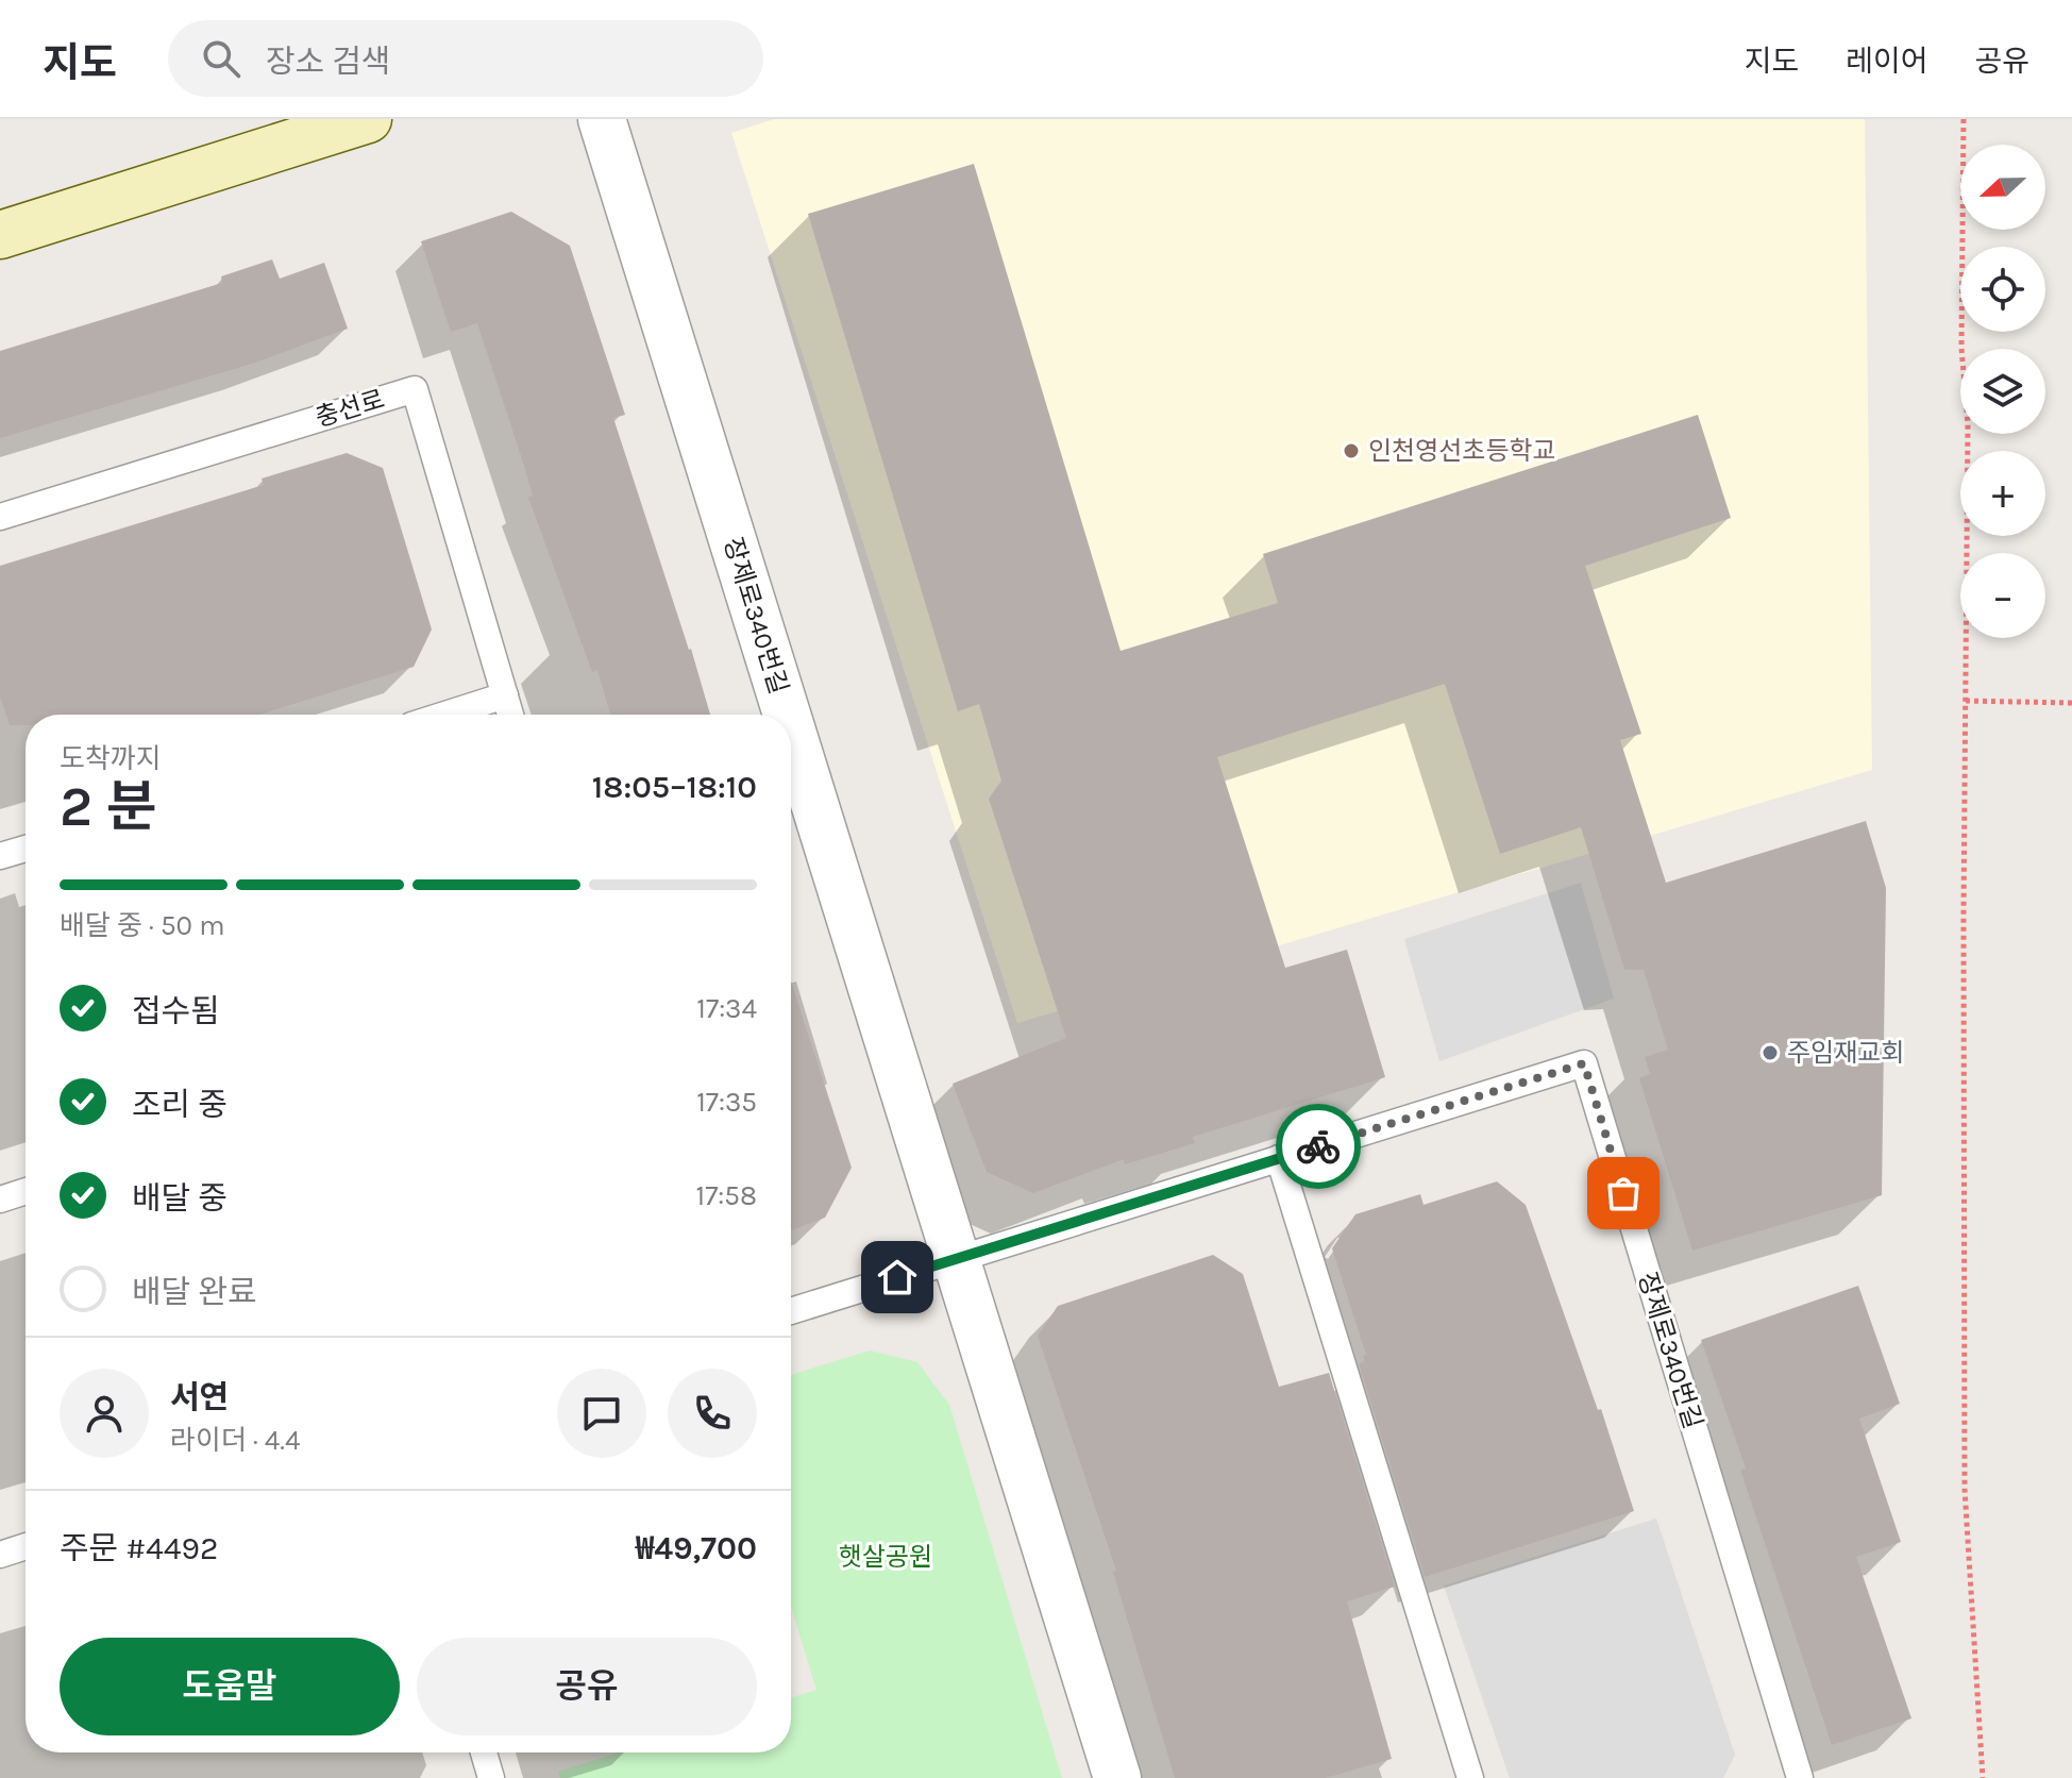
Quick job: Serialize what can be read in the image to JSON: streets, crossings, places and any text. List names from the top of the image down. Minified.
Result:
{"streets":{"street":["장제로340번길"],"lane":["충선로"]},"parks":["햇살공원"],"places":["인천영선초등학교","주임재교회"],"north":"left","page":{"header":"지도","search":"장소 검색","nav":["지도","레이어","공유"],"map_buttons":["+","−"],"heading":["2 분","도착까지","18:05–18:10"],"panel":["서연","라이더 · 4.4","주문 #4492","₩49,700"],"bar":"배달 중 · 50 m","list":[["접수됨","17:34"],["조리 중","17:35"],["배달 중","17:58"],"배달 완료"],"buttons":["도움말","공유"]}}
